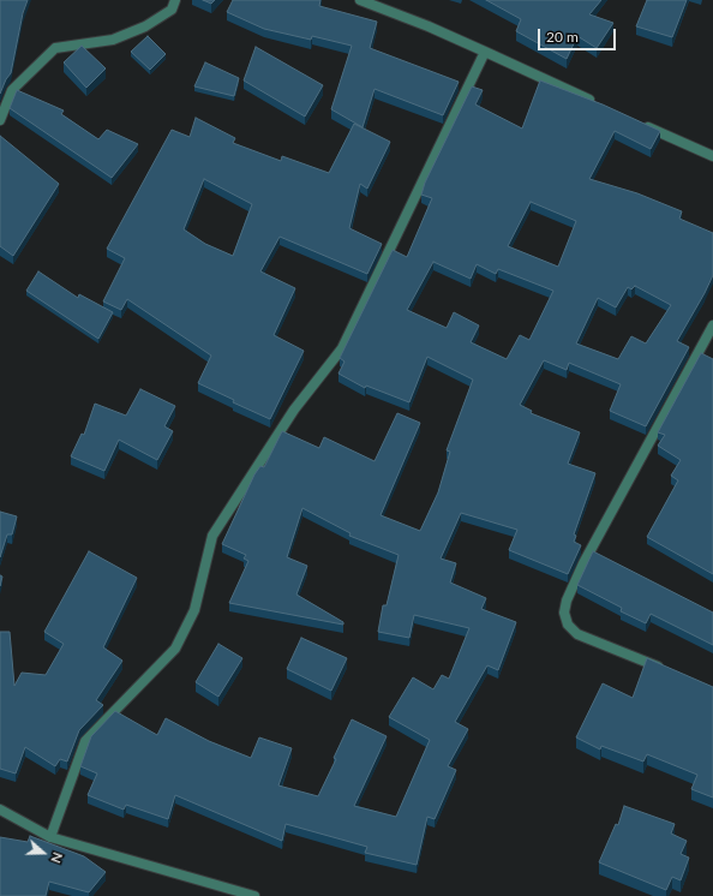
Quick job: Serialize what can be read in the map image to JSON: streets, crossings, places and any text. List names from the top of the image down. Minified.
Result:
{"scale_bar":"20 m","north":"right"}
